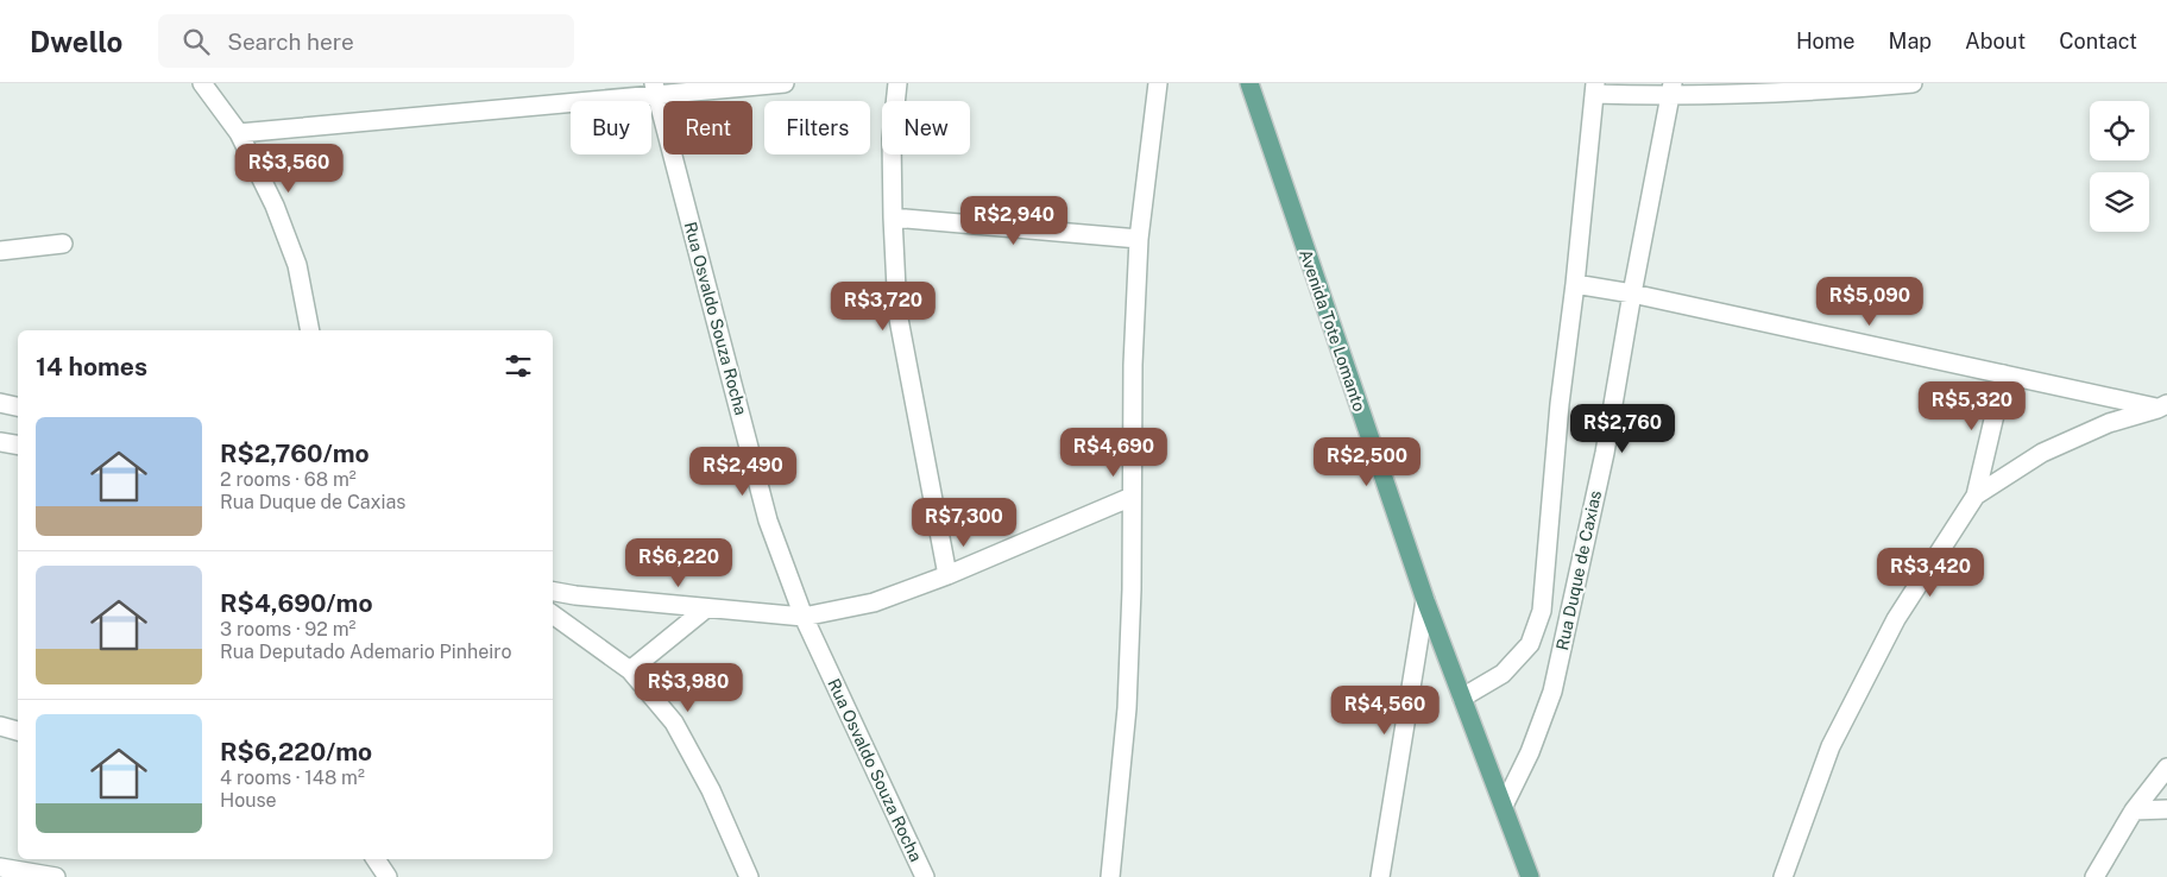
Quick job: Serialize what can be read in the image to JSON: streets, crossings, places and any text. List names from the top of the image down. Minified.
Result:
{"streets":{"main road":["Avenida Tote Lomanto"],"street":["Rua Osvaldo Souza Rocha","Rua Duque de Caxias"]},"crossings":[["Avenida Tote Lomanto","Rua Duque de Caxias"]],"page":{"header":"Dwello","search":"Search here","nav":["Home","Map","About","Contact"],"chip":["Buy","Rent","Filters","New"],"price":["R$3,560","R$2,940","R$5,090","R$3,720","R$5,320","R$2,760","R$4,690","R$2,500","R$2,490","R$7,300","R$6,220","R$3,420","R$3,980","R$4,560"],"heading":"14 homes","list":[{"name":"R$2,760/mo","note":"2 rooms · 68 m² · Rua Duque de Caxias"},{"name":"R$4,690/mo","note":"3 rooms · 92 m² · Rua Deputado Ademario Pinheiro"},{"name":"R$6,220/mo","note":"4 rooms · 148 m² · House"}]}}
